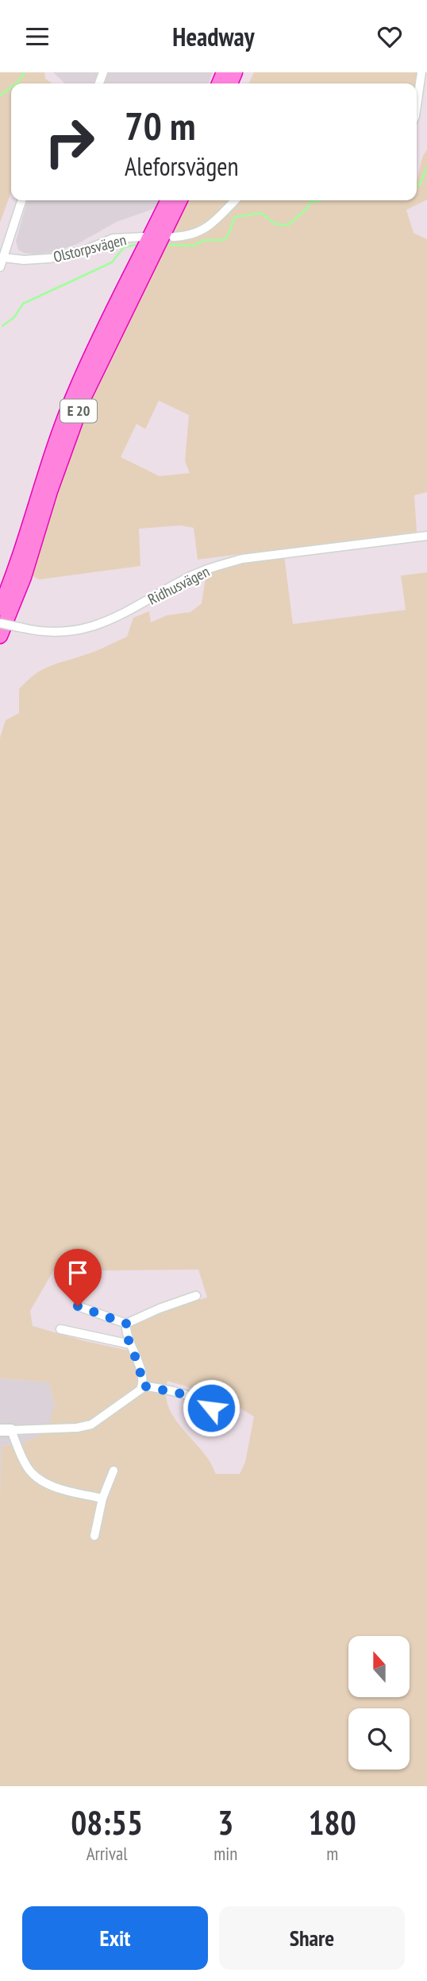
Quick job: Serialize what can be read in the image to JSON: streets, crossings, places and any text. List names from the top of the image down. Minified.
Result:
{"streets":{"highway":["E 20"],"street":["Olstorpsvägen","Ridhusvägen"]},"north":"top","page":{"header":"Headway","turn":["70 m","Aleforsvägen"],"eta":["08:55","Arrival","3","min","180","m"],"buttons":["Exit","Share"]}}
